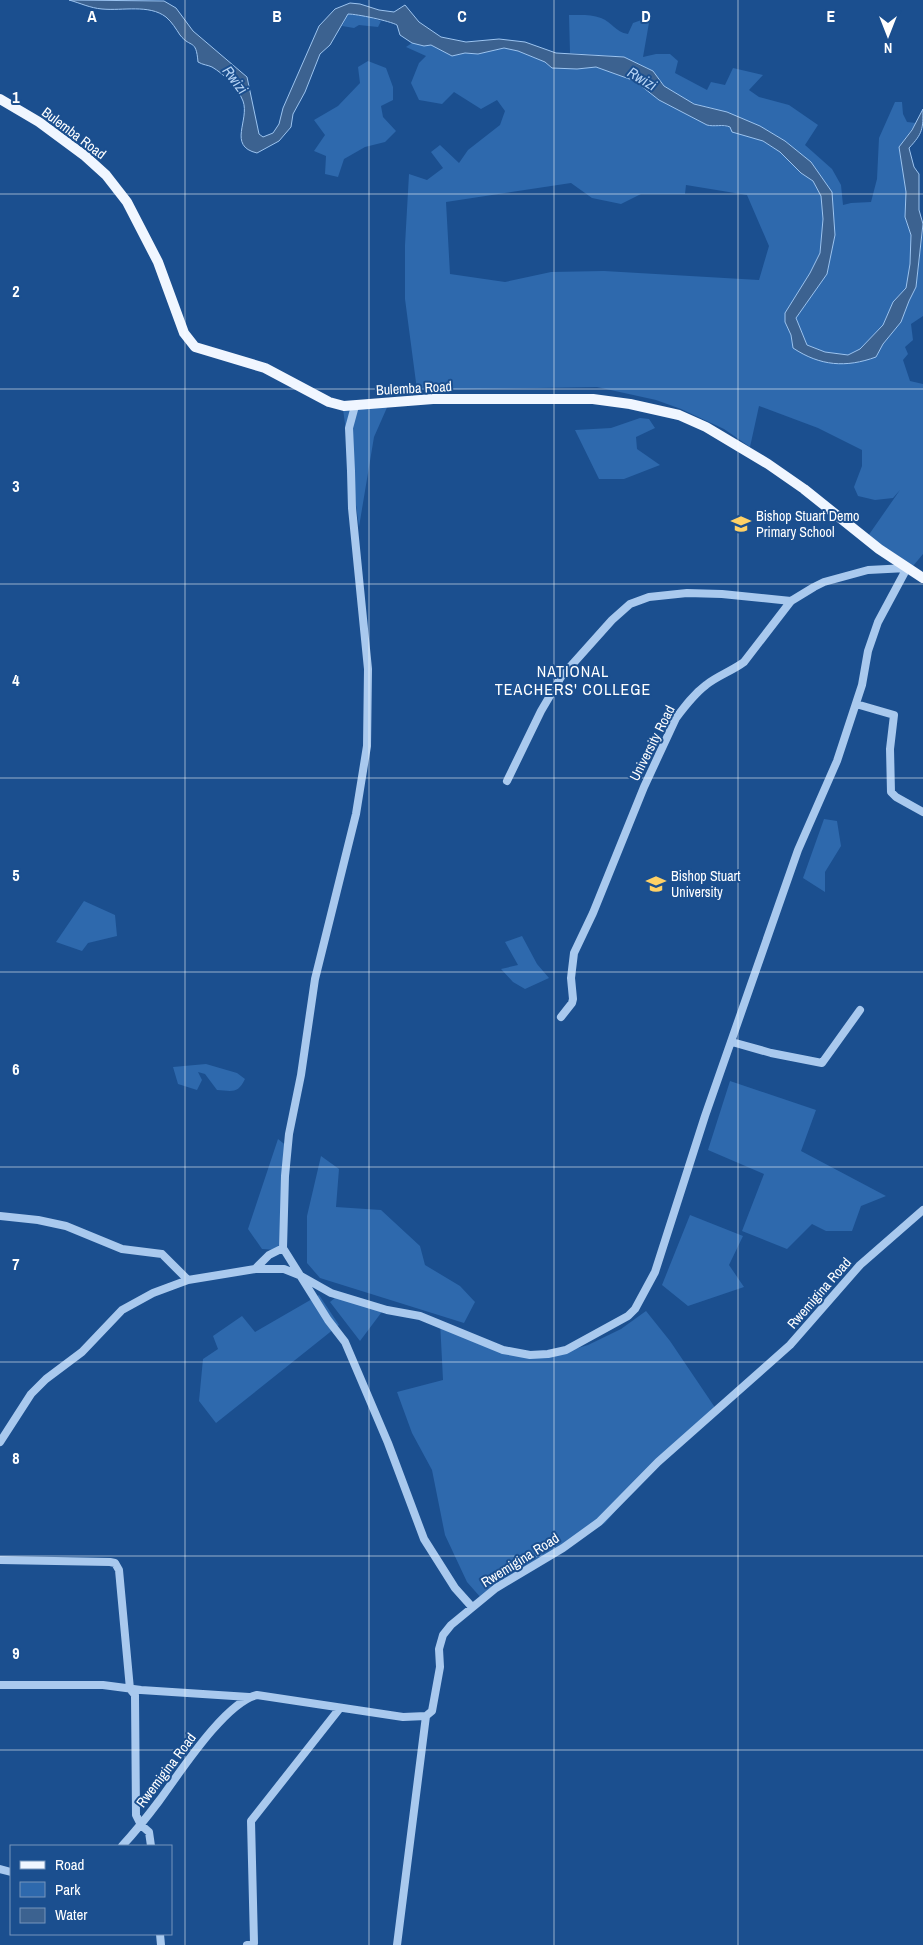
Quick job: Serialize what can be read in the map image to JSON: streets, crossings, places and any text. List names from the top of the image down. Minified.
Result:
{"streets":{"main road":["Bulemba Road"],"street":["University Road","Rwemigina Road"]},"crossings":[["Bulemba Road","University Road"]],"districts":["NATIONAL TEACHERS' COLLEGE"],"water":["Rwizi"],"places":{"school or university":["Bishop Stuart Demo Primary School","Bishop Stuart University"]},"legend":["Road","Park","Water"],"north":"bottom","grid":{"columns":["A","B","C","D","E"],"rows":["1","2","3","4","5","6","7","8","9"]}}
